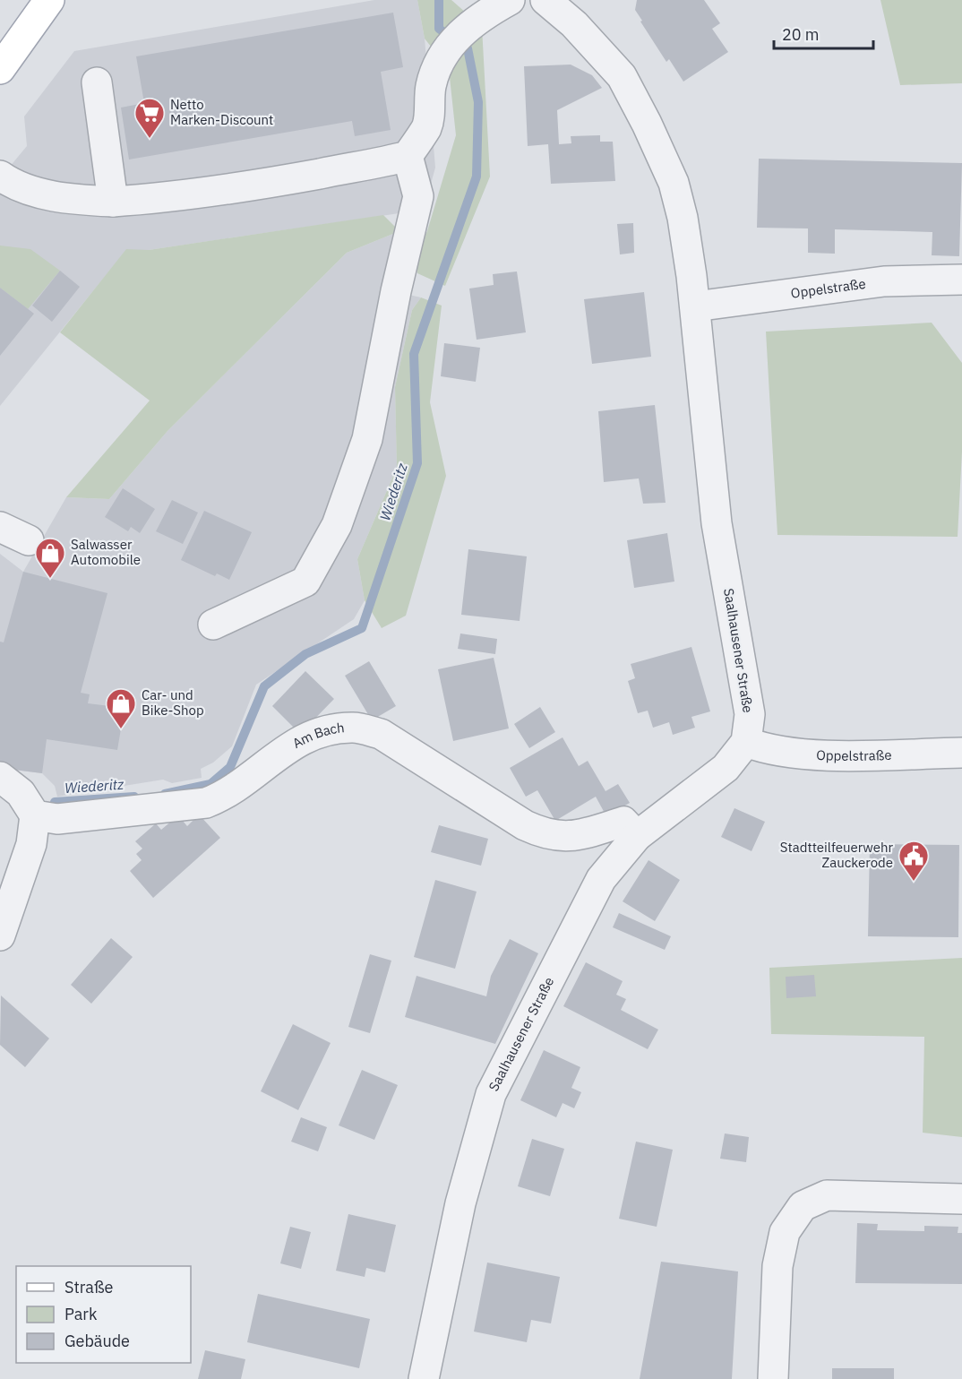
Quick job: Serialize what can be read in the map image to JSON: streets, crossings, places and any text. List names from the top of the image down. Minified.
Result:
{"streets":{"street":["Oppelstraße","Saalhausener Straße","Am Bach"]},"crossings":[["Oppelstraße","Saalhausener Straße"],["Saalhausener Straße","Am Bach"]],"water":["Wiederitz"],"places":{"supermarket":["Netto Marken-Discount"],"shop":["Salwasser Automobile","Car- und Bike-Shop"],"public building":["Stadtteilfeuerwehr Zauckerode"]},"legend":["Straße","Park","Gebäude"],"scale_bar":"20 m"}
